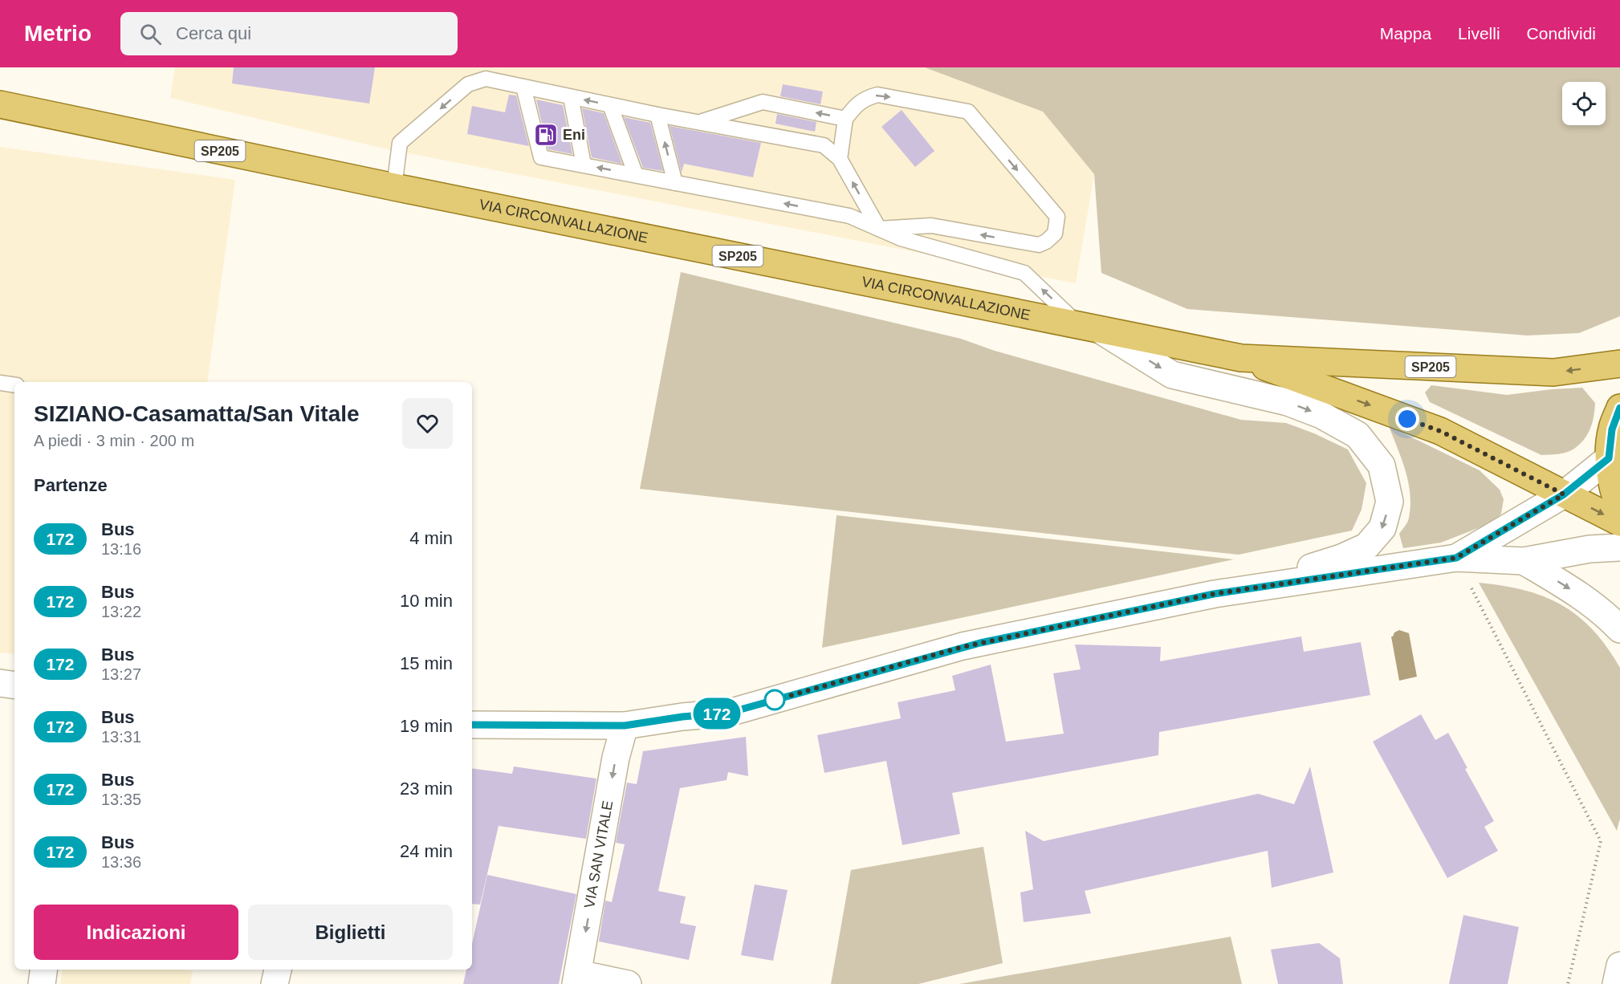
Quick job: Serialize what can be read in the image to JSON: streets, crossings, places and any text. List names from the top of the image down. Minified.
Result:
{"streets":{"main road":["SP205","VIA CIRCONVALLAZIONE"],"street":["VIA SAN VITALE"]},"crossings":[["SP205","VIA CIRCONVALLAZIONE"]],"one_way":["VIA SAN VITALE"],"places":{"fuel station":["Eni"]},"lines":["bus line 172"],"page":{"header":"Metrio","search":"Cerca qui","nav":["Mappa","Livelli","Condividi"],"on_map":"172","heading":[["SIZIANO-Casamatta/San Vitale","A piedi · 3 min · 200 m"],"Partenze"],"list":[{"mark":"172","name":"Bus","note":"13:16","value":"4 min"},{"mark":"172","name":"Bus","note":"13:22","value":"10 min"},{"mark":"172","name":"Bus","note":"13:27","value":"15 min"},{"mark":"172","name":"Bus","note":"13:31","value":"19 min"},{"mark":"172","name":"Bus","note":"13:35","value":"23 min"},{"mark":"172","name":"Bus","note":"13:36","value":"24 min"}],"buttons":["Indicazioni","Biglietti"]}}
